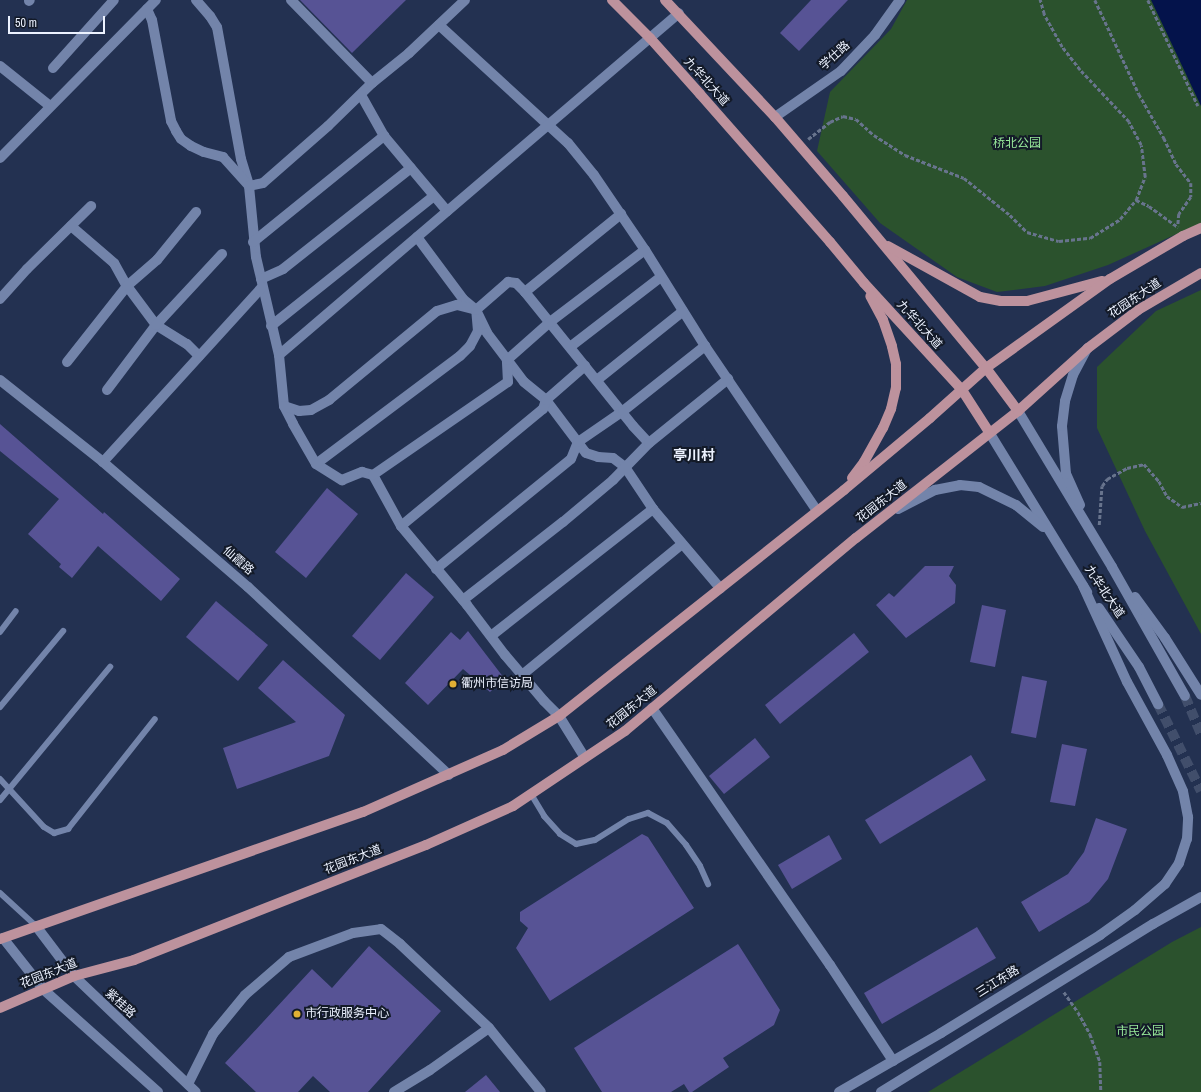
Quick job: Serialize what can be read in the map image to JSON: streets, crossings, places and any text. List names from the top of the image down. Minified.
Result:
{"streets":{"main road":["九华北大道","花园东大道"],"street":["学仕路","仙霞路","三江东路","紫桂路"]},"crossings":[["学仕路","九华北大道"],["九华北大道","花园东大道"],["九华北大道","三江东路"],["花园东大道","紫桂路"]],"districts":["亭川村"],"parks":["桥北公园","市民公园"],"places":["衢州市信访局","市行政服务中心"],"scale_bar":"50 m"}
